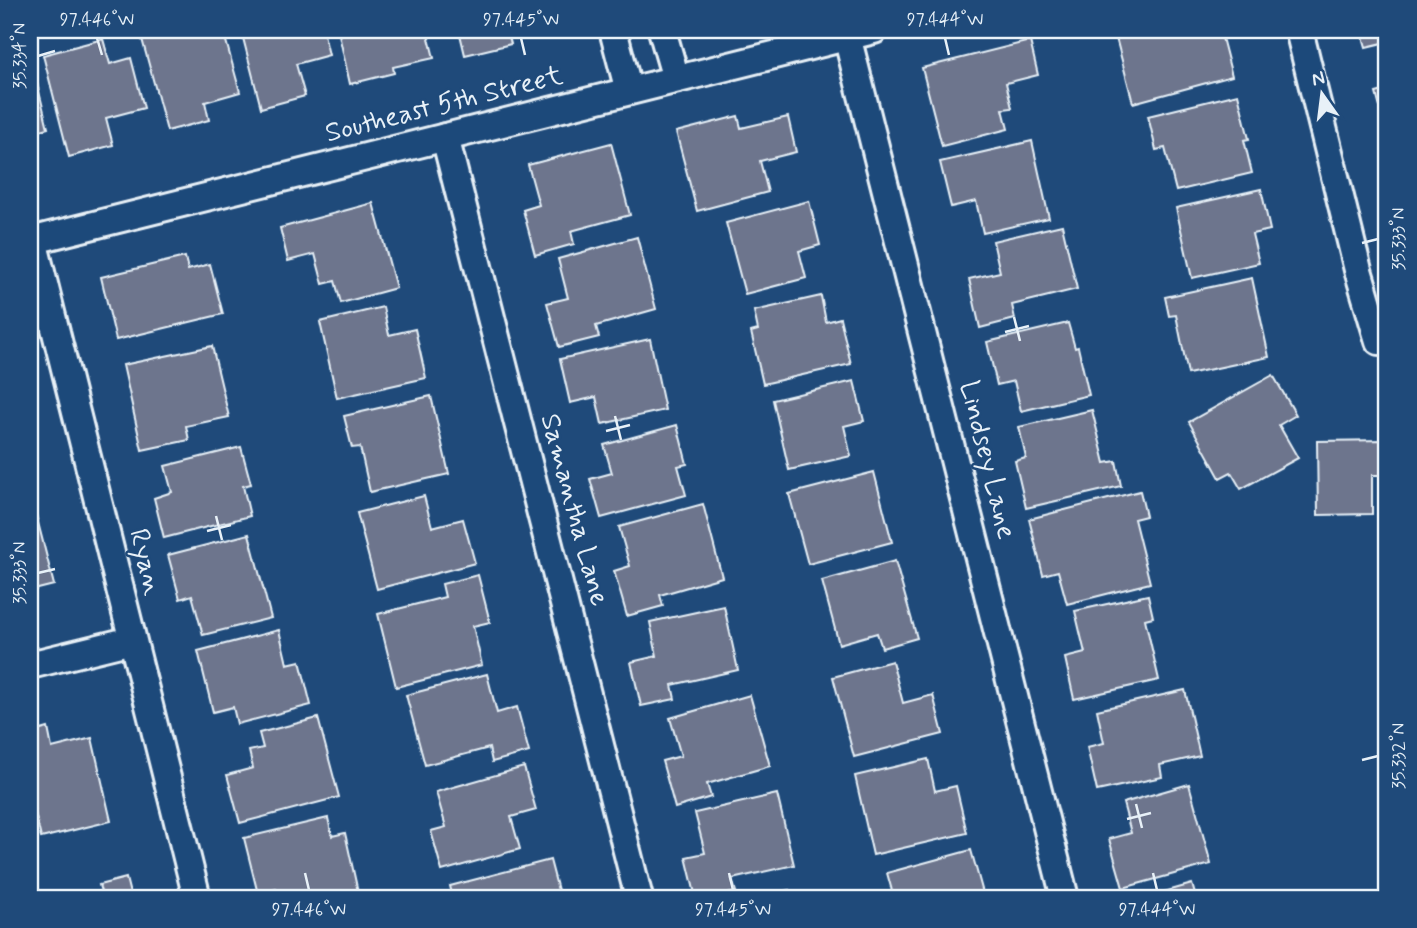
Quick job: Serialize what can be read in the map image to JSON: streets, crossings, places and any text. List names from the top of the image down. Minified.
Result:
{"streets":{"street":["Southeast 5th Street","Lindsey Lane","Samantha Lane","Ryan"]},"crossings":[["Southeast 5th Street","Lindsey Lane"],["Southeast 5th Street","Samantha Lane"],["Southeast 5th Street","Ryan"]],"north":"top","coordinates":["97.446°W","97.445°W","97.444°W","35.334°N","35.333°N","35.332°N"]}
